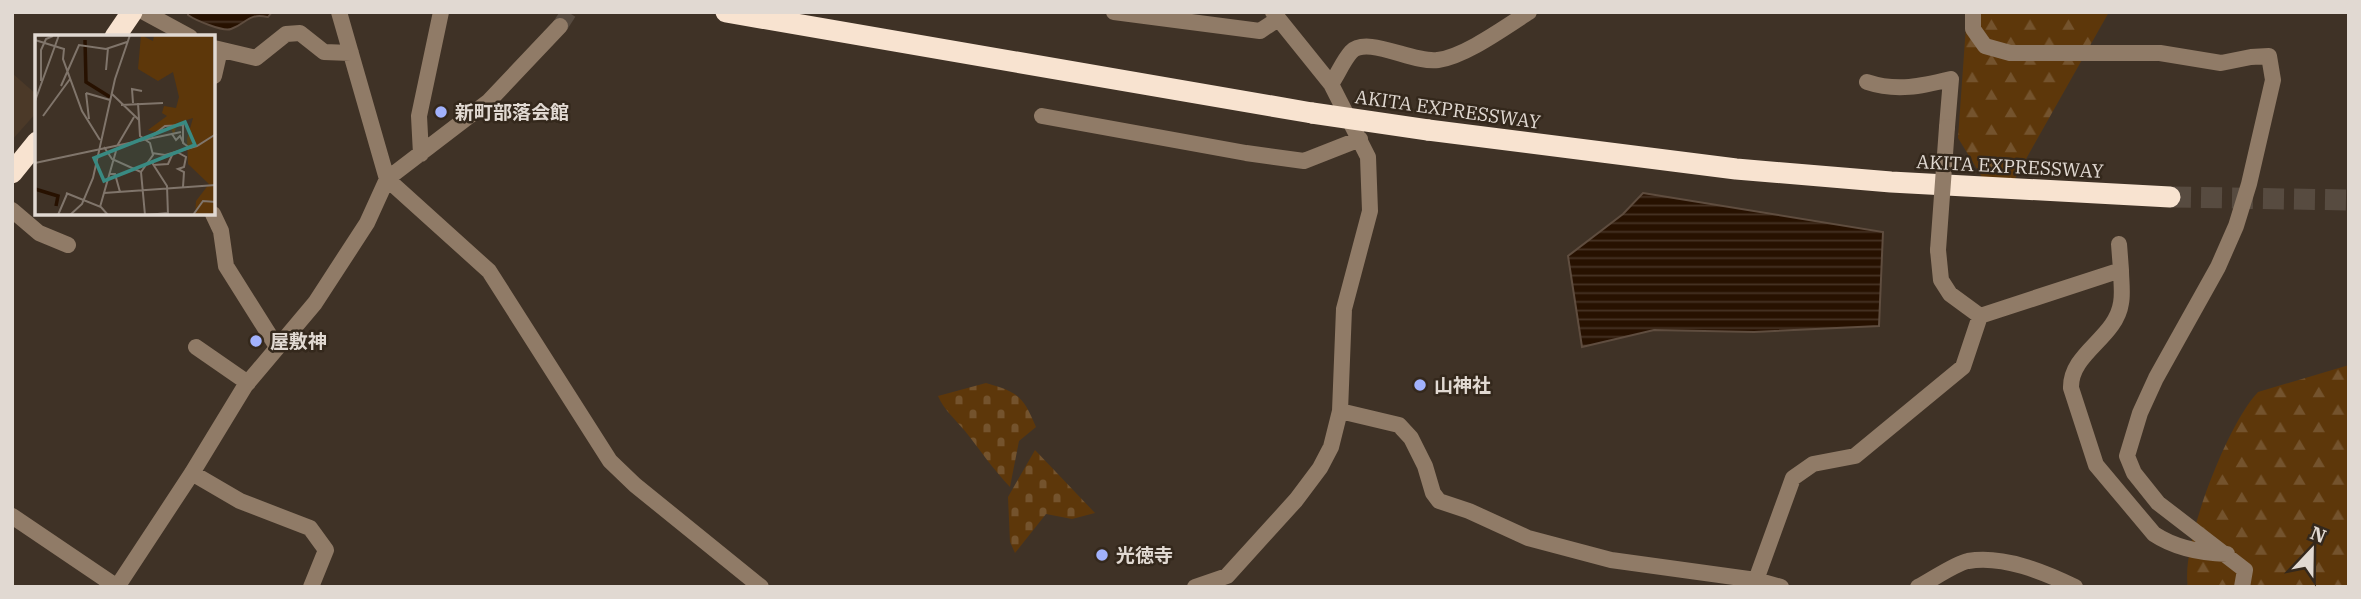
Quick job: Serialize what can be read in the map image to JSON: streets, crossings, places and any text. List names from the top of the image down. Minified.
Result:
{"streets":{"highway":["AKITA EXPRESSWAY"]},"places":["新町部落会館","屋敷神","山神社","光徳寺"],"north":"top"}
